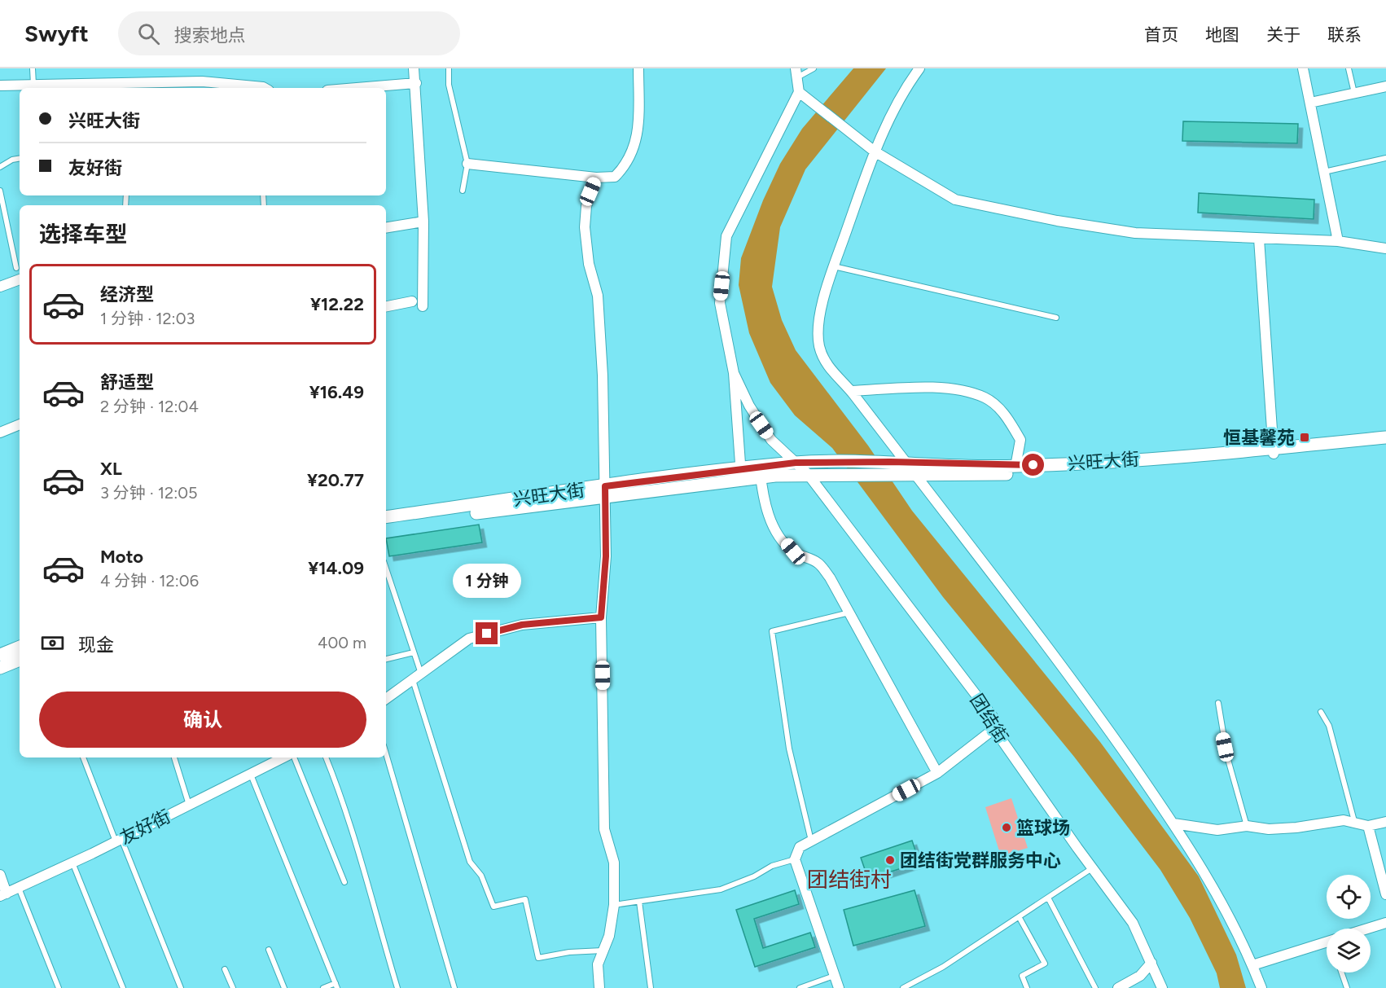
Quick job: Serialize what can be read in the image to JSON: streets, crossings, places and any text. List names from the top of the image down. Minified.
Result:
{"streets":{"street":["兴旺大街","团结街","友好街"]},"crossings":[["兴旺大街","团结街"]],"districts":["团结街村"],"places":{"transit":["恒基馨苑"],"other":["篮球场","团结街党群服务中心"]},"page":{"header":"Swyft","search":"搜索地点","nav":["首页","地图","关于","联系"],"banner":["兴旺大街","友好街"],"heading":"选择车型","list":[{"name":"经济型","note":"1 分钟 · 12:03","value":"¥12.22"},{"name":"舒适型","note":"2 分钟 · 12:04","value":"¥16.49"},{"name":"XL","note":"3 分钟 · 12:05","value":"¥20.77"},{"name":"Moto","note":"4 分钟 · 12:06","value":"¥14.09"}],"bubble":"1 分钟","pay":["现金","400 m"],"buttons":"确认"}}
